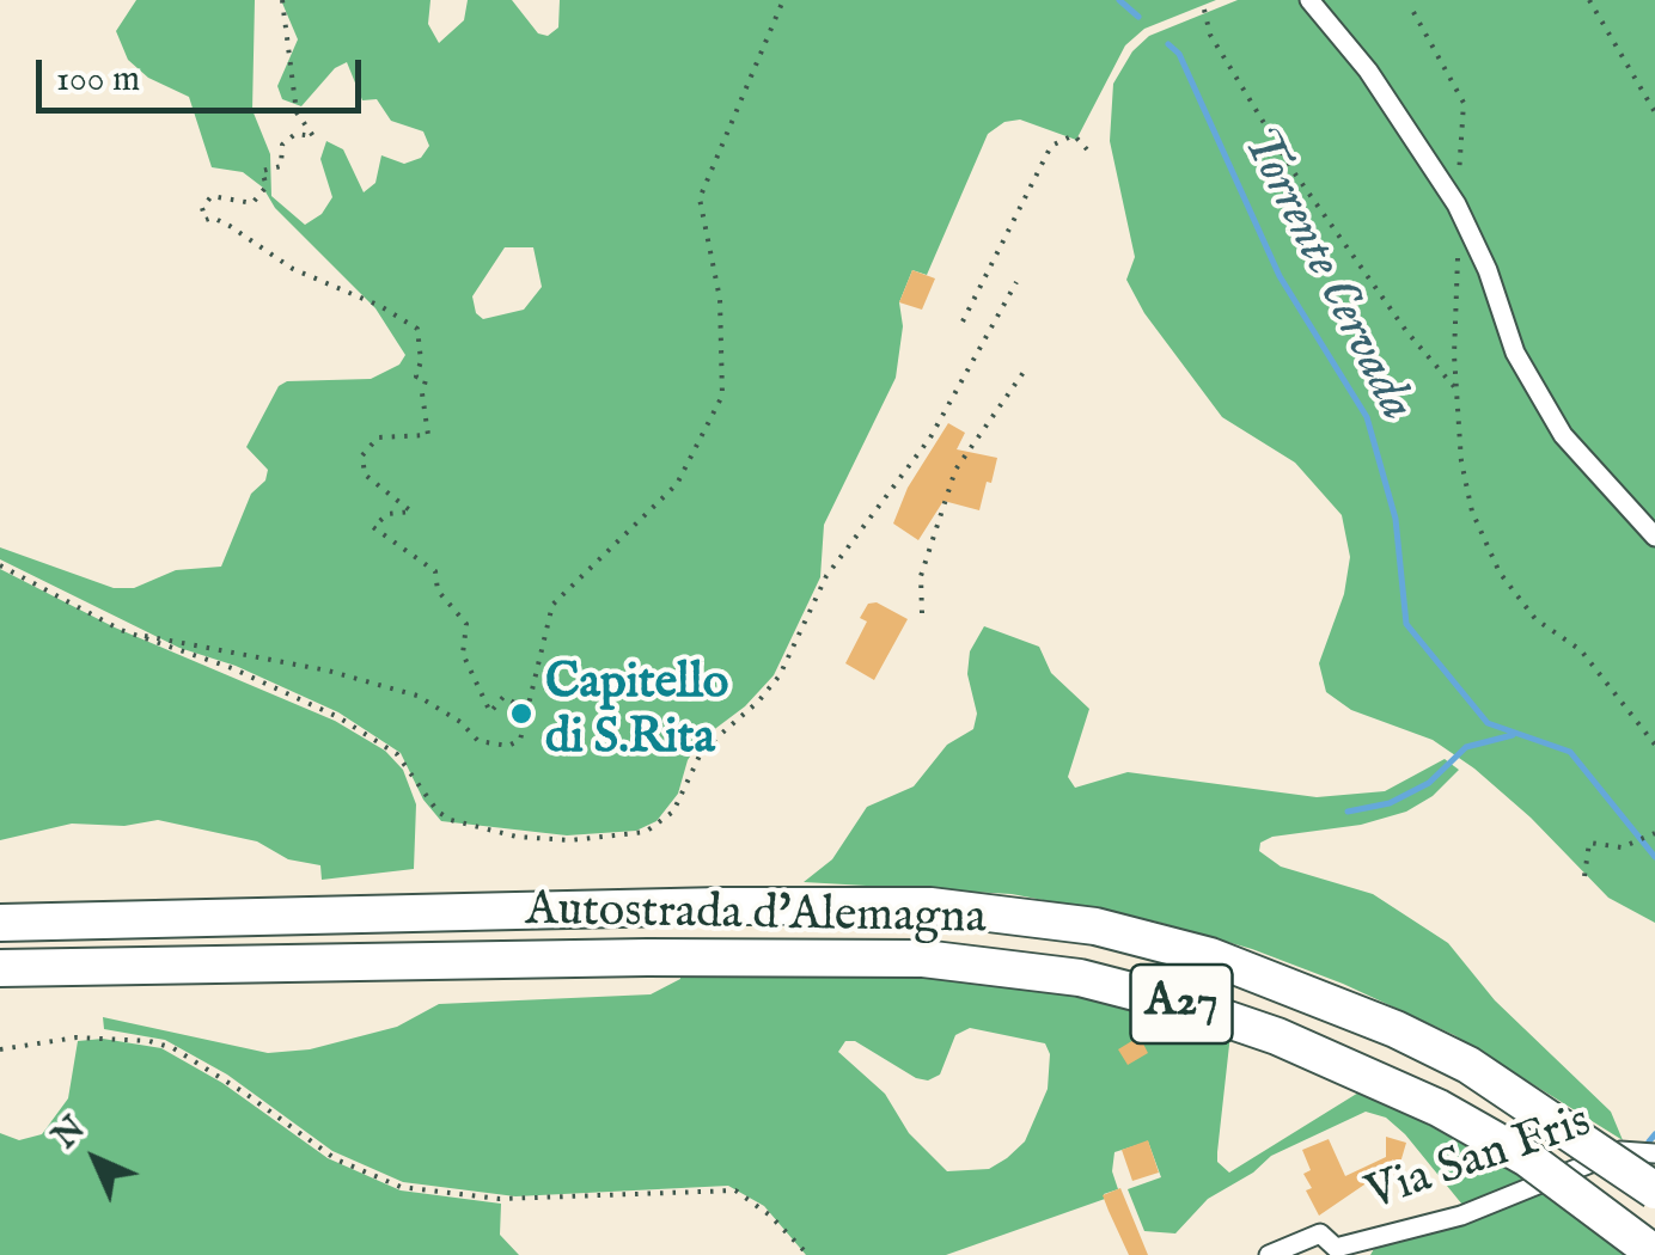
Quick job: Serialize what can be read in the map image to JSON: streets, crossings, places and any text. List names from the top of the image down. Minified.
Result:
{"streets":{"highway":["Autostrada d'Alemagna","A27"],"street":["Via San Fris"]},"water":["Torrente Cervada"],"places":["Capitello di S.Rita"],"scale_bar":"100 m","north":"top left"}
